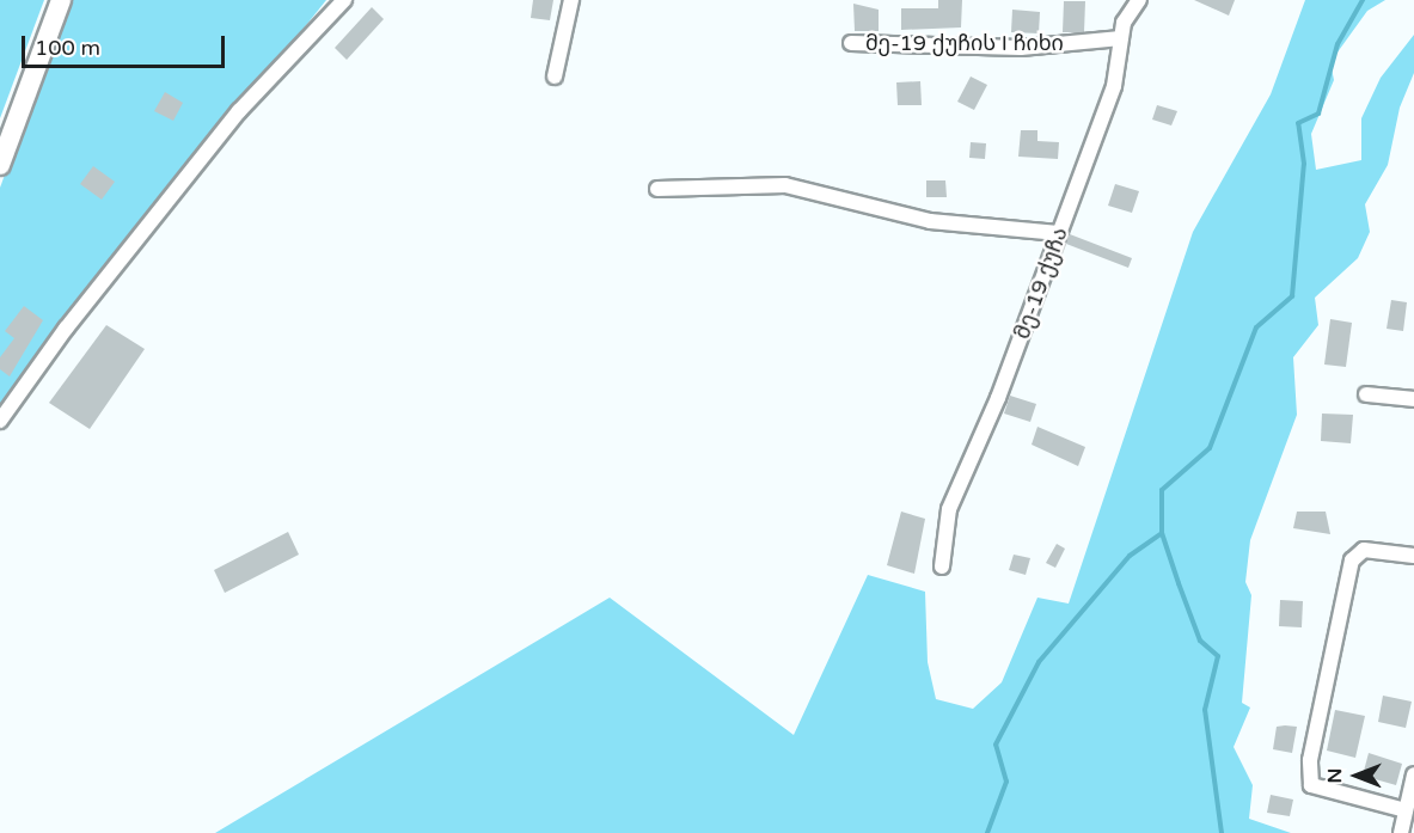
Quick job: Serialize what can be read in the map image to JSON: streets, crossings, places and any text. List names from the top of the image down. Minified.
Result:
{"streets":{"street":["მე-19 ქუჩის I ჩიხი","მე-19 ქუჩა"]},"crossings":[["მე-19 ქუჩის I ჩიხი","მე-19 ქუჩა"]],"scale_bar":"100 m","north":"left"}
